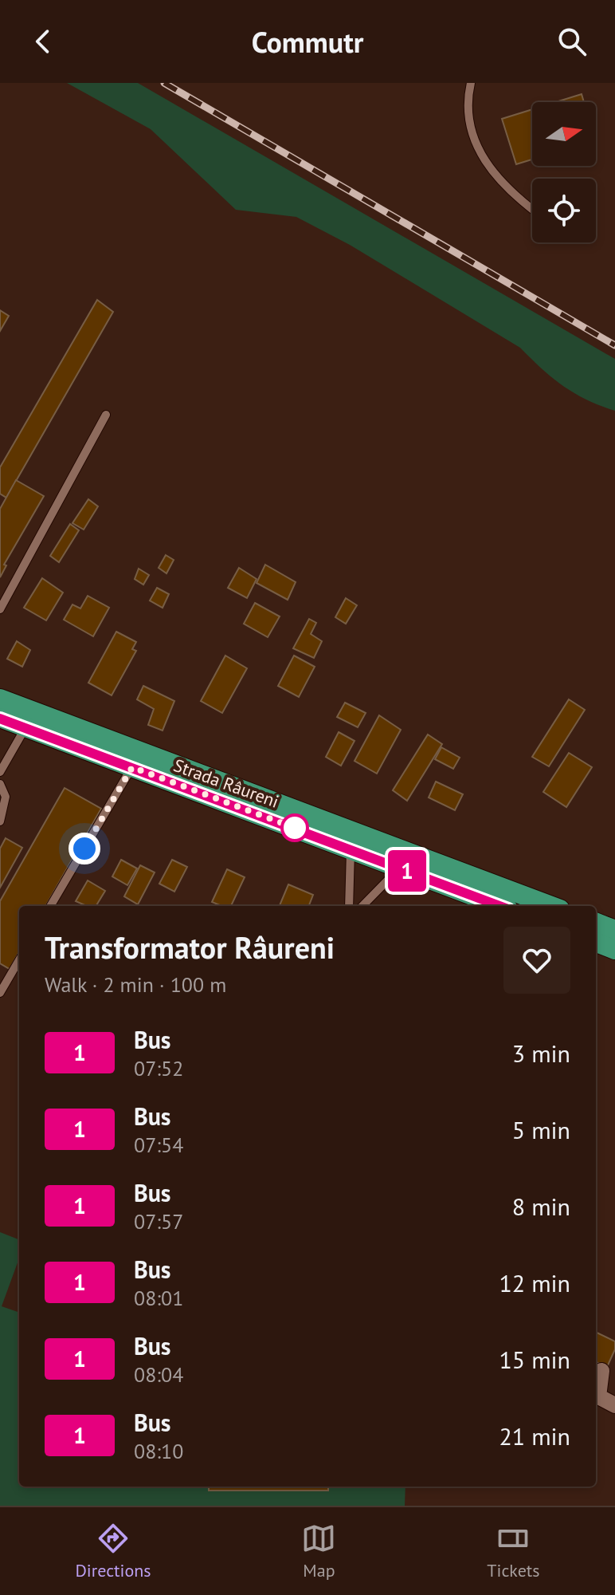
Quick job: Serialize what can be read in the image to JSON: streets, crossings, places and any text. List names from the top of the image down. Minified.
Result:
{"streets":{"main road":["Strada Râureni"]},"lines":["bus line 1"],"north":"right","page":{"header":"Commutr","on_map":"1","heading":["Transformator Râureni","Walk · 2 min · 100 m"],"list":[{"mark":"1","name":"Bus","note":"07:52","value":"3 min"},{"mark":"1","name":"Bus","note":"07:54","value":"5 min"},{"mark":"1","name":"Bus","note":"07:57","value":"8 min"},{"mark":"1","name":"Bus","note":"08:01","value":"12 min"},{"mark":"1","name":"Bus","note":"08:04","value":"15 min"},{"mark":"1","name":"Bus","note":"08:10","value":"21 min"}],"tabs":["Directions","Map","Tickets"]}}
